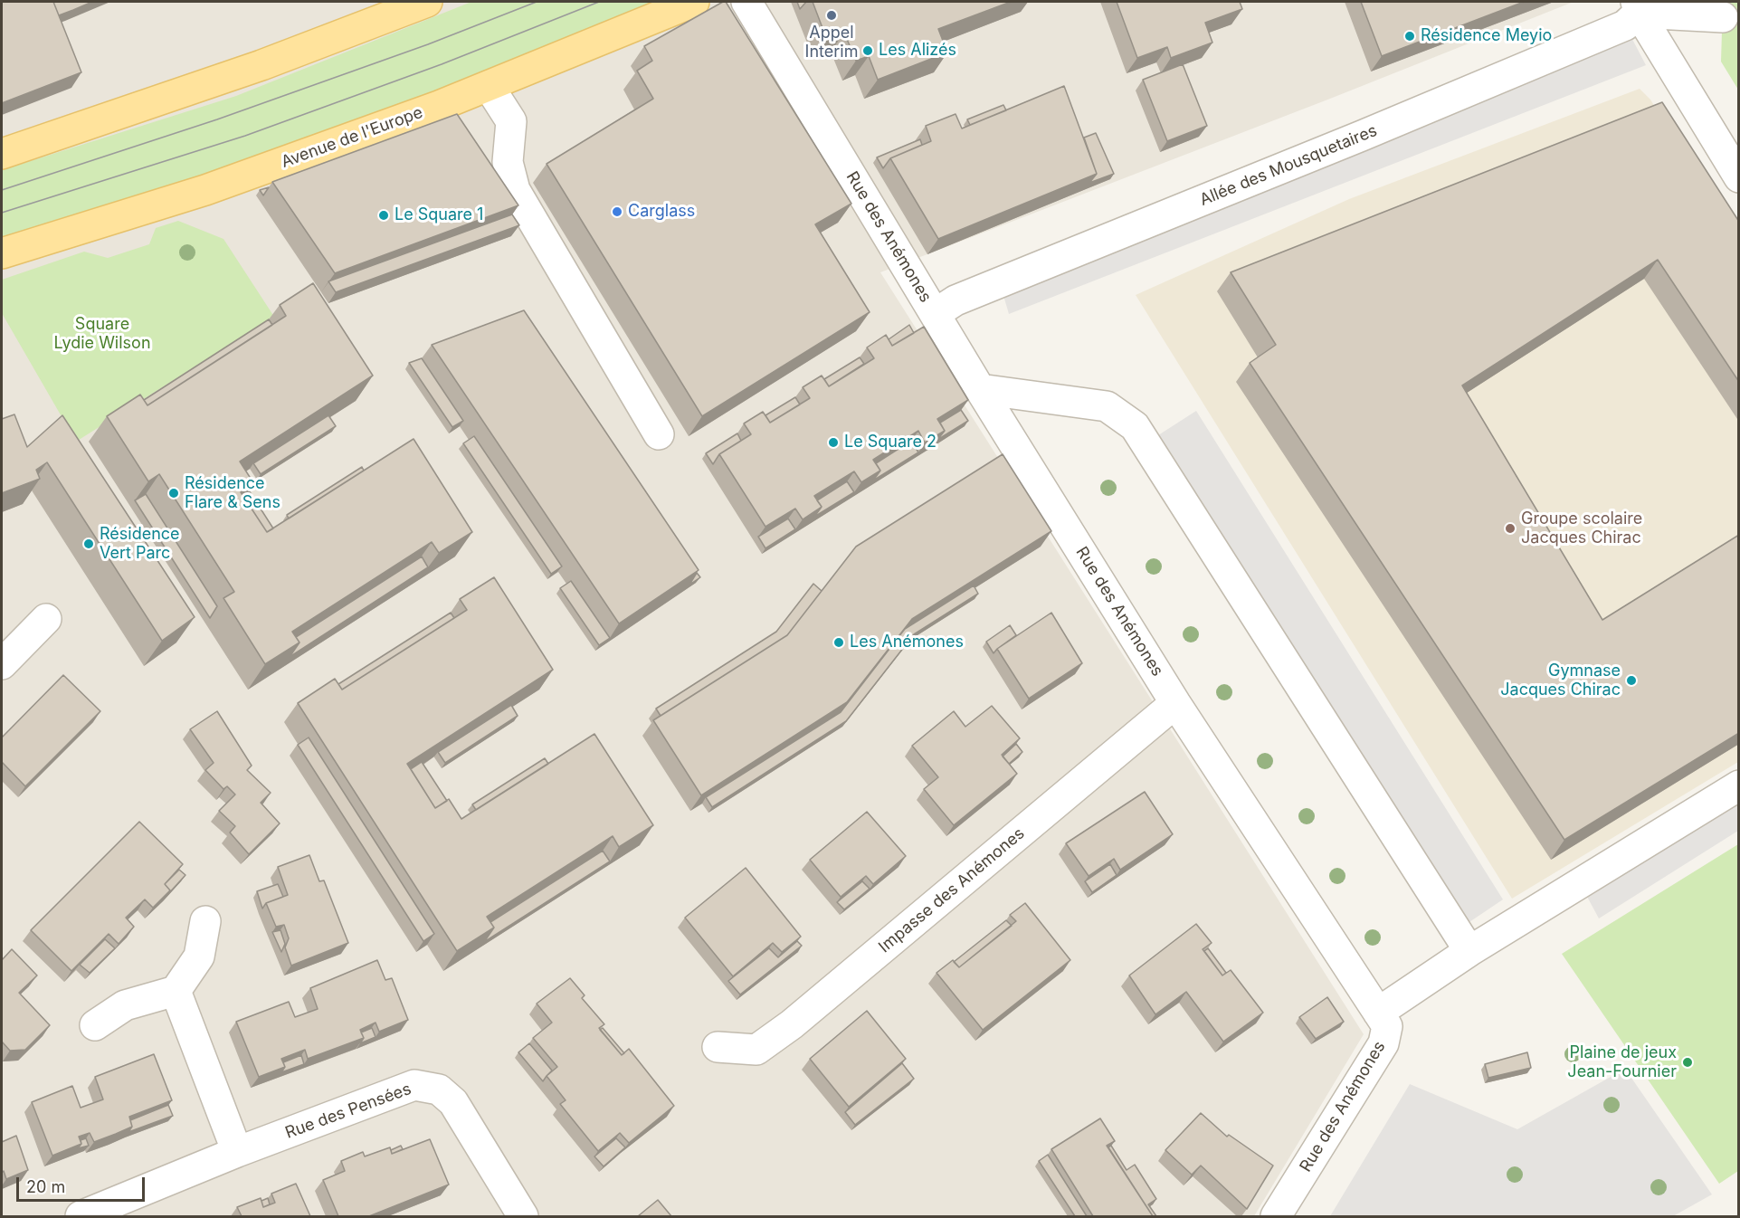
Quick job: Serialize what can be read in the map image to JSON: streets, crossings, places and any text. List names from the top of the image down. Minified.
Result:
{"streets":{"main road":["Avenue de l'Europe"],"street":["Allée des Mousquetaires","Rue des Anémones","Impasse des Anémones","Rue des Pensées"]},"crossings":[["Allée des Mousquetaires","Rue des Anémones"],["Rue des Anémones","Impasse des Anémones"]],"parks":["Square Lydie Wilson"],"places":["Appel Interim","Résidence Meyio","Les Alizés","Carglass","Le Square 1","Le Square 2","Résidence Flare & Sens","Groupe scolaire Jacques Chirac","Résidence Vert Parc","Les Anémones","Gymnase Jacques Chirac","Plaine de jeux Jean-Fournier"],"scale_bar":"20 m"}
